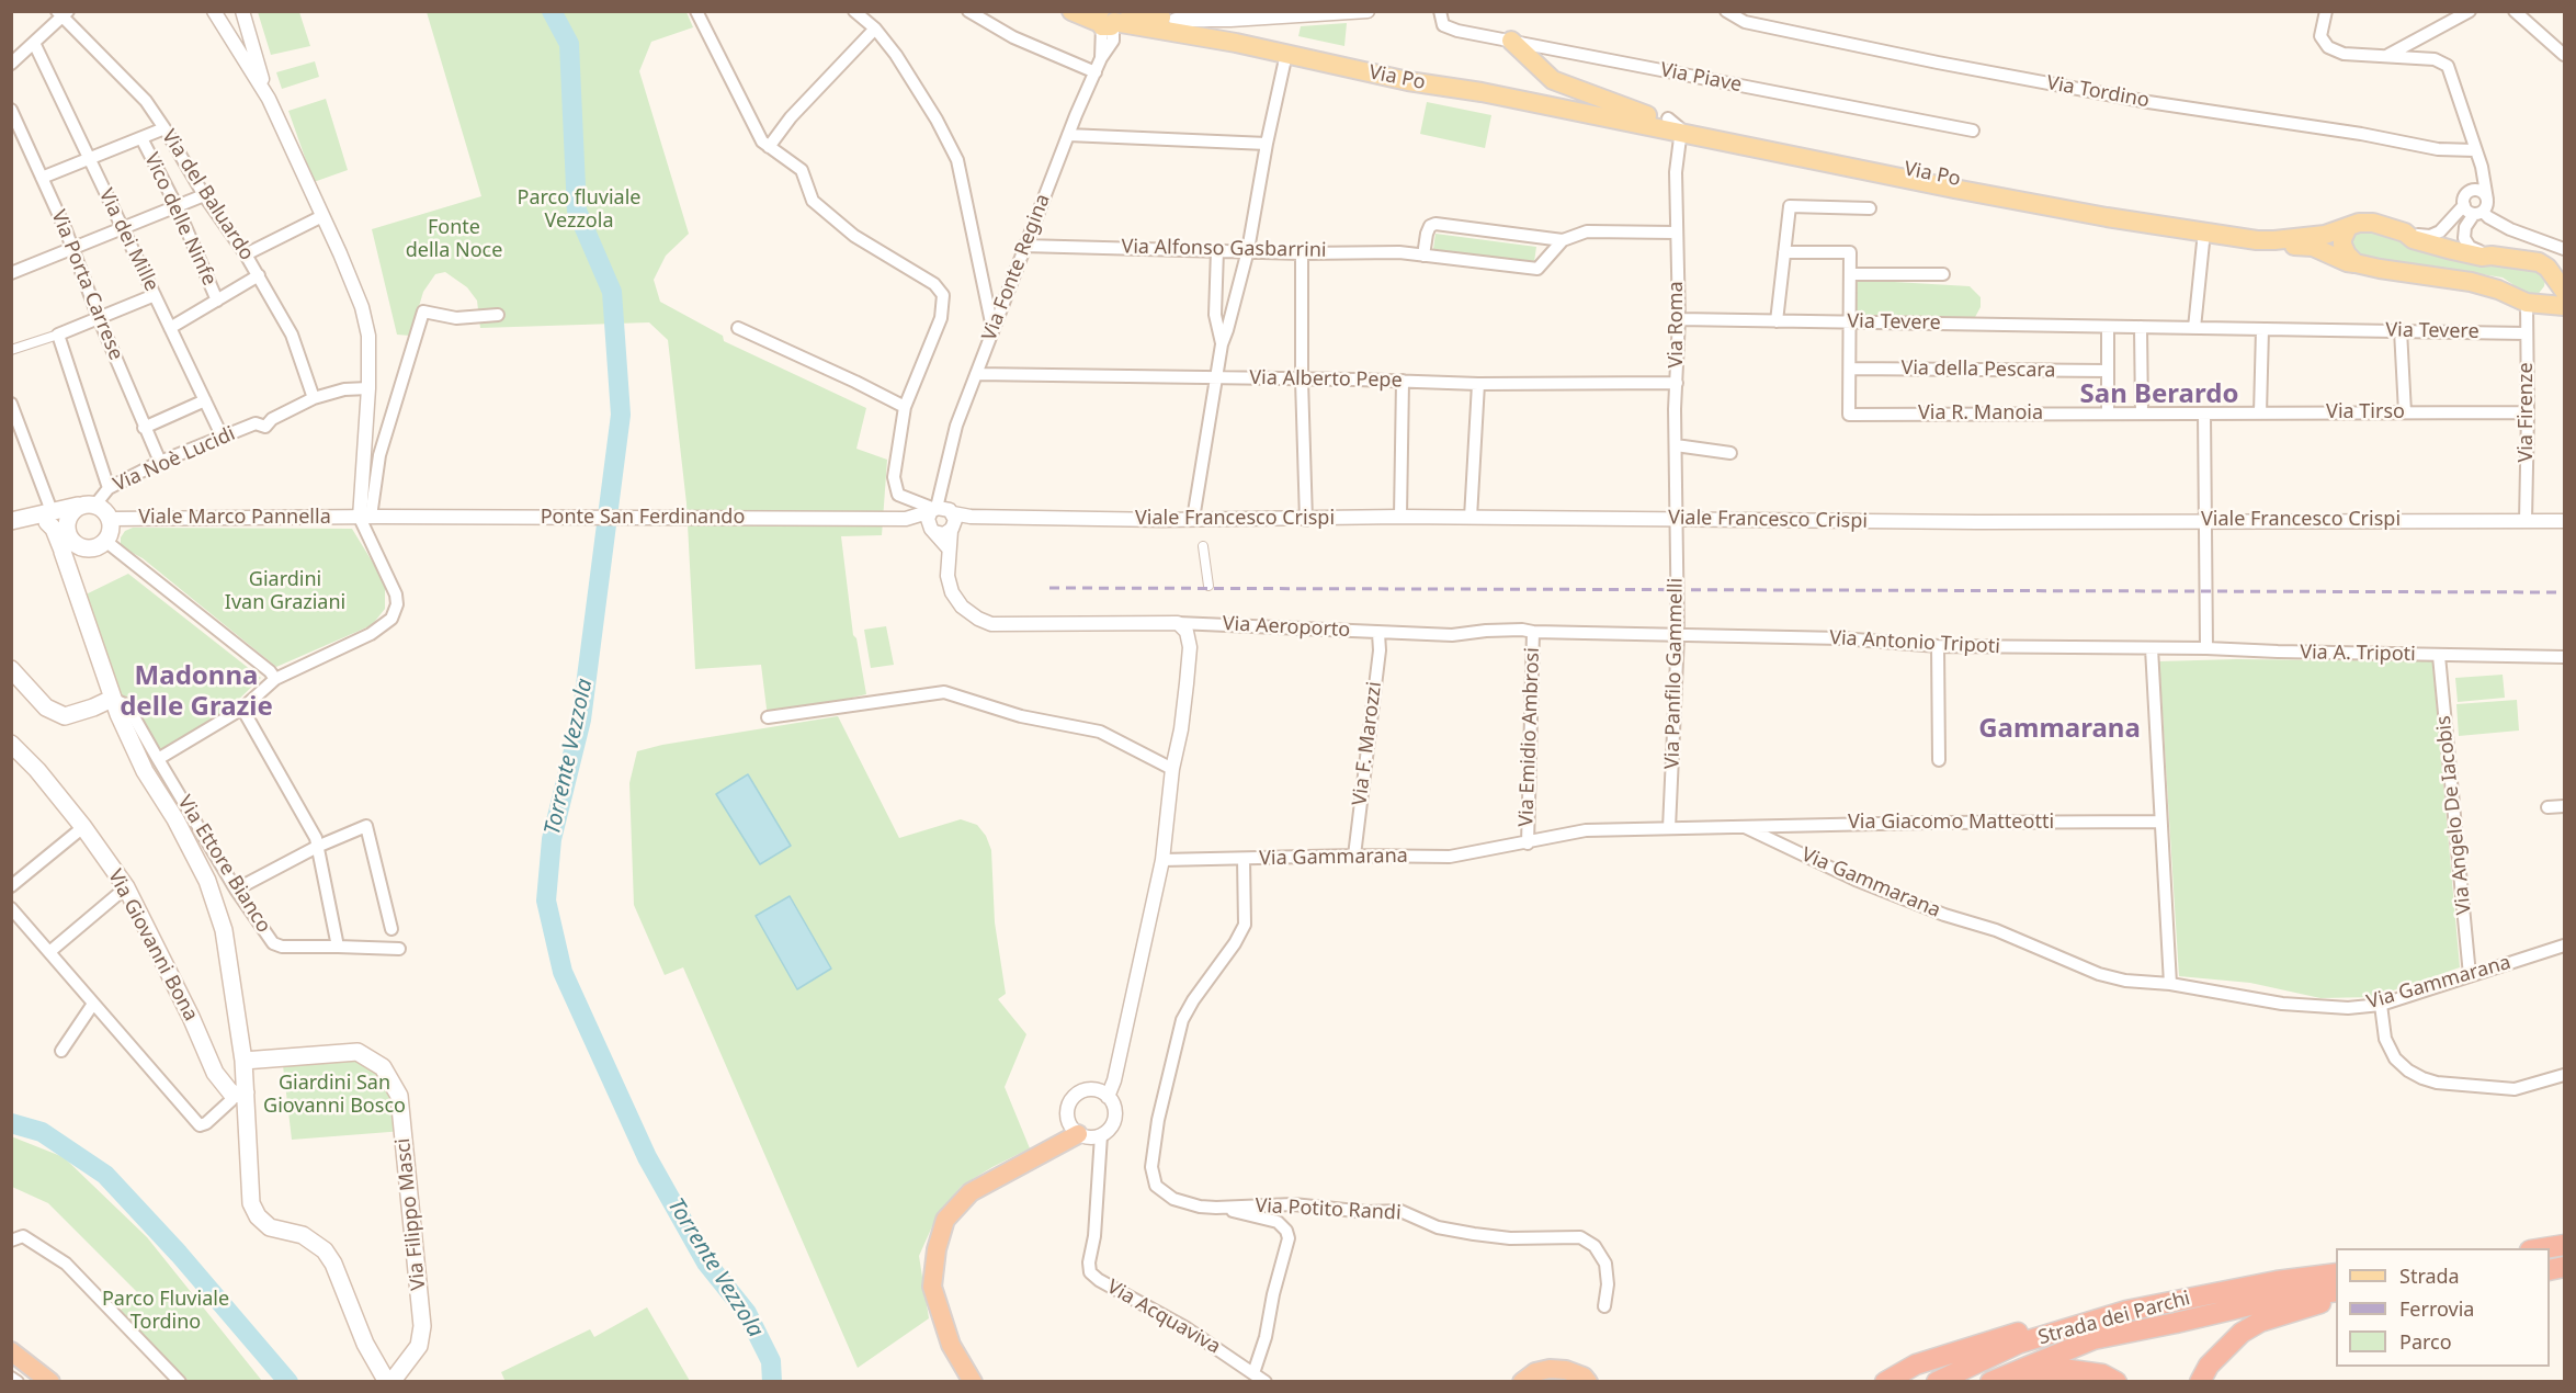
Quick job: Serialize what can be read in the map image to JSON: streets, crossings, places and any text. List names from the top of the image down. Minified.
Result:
{"streets":{"highway":["Strada dei Parchi"],"main road":["Via Po","Via Giovanni Bona","Via Filippo Masci"],"street":["Via Piave","Via Tordino","Via del Baluardo","Vico delle Ninfe","Via dei Mille","Via Alfonso Gasbarrini","Via Fonte Regina","Via Porta Carrese","Via Tevere","Via Roma","Via della Pescara","Via Alberto Pepe","Via Tirso","Via Firenze","Via R. Manoia","Via Noè Lucidi","Viale Marco Pannella","Ponte San Ferdinando","Viale Francesco Crispi","Via Aeroporto","Via Antonio Tripoti","Via A. Tripoti","Via Panfilo Gammelli","Via Emidio Ambrosi","Via F. Marozzi","Via Angelo De Iacobis","Via Giacomo Matteotti","Via Gammarana","Via Ettore Bianco","Via Potito Randi","Via Acquaviva"]},"crossings":[["Via Po","Via Roma"],["Via Po","Via Firenze"],["Via del Baluardo","Via Noè Lucidi"],["Via dei Mille","Via Noè Lucidi"],["Via Alfonso Gasbarrini","Via Fonte Regina"],["Via Fonte Regina","Via Alberto Pepe"],["Via Fonte Regina","Ponte San Ferdinando"],["Via Fonte Regina","Viale Francesco Crispi"],["Via Fonte Regina","Via Aeroporto"],["Via Porta Carrese","Via Noè Lucidi"],["Via Tevere","Via Roma"],["Via Tevere","Via Firenze"],["Via Tevere","Via R. Manoia"],["Via Roma","Via Alberto Pepe"],["Via Roma","Viale Francesco Crispi"],["Via Roma","Via Panfilo Gammelli"],["Via della Pescara","Via R. Manoia"],["Via Tirso","Via Firenze"],["Via Tirso","Via R. Manoia"],["Via Firenze","Viale Francesco Crispi"],["Via Noè Lucidi","Viale Marco Pannella"],["Viale Marco Pannella","Ponte San Ferdinando"],["Ponte San Ferdinando","Viale Francesco Crispi"],["Ponte San Ferdinando","Via Aeroporto"],["Viale Francesco Crispi","Via Aeroporto"],["Viale Francesco Crispi","Via Panfilo Gammelli"],["Via Aeroporto","Via Antonio Tripoti"],["Via Aeroporto","Via Panfilo Gammelli"],["Via Aeroporto","Via Emidio Ambrosi"],["Via Aeroporto","Via F. Marozzi"],["Via Antonio Tripoti","Via A. Tripoti"],["Via Antonio Tripoti","Via Panfilo Gammelli"],["Via A. Tripoti","Via Angelo De Iacobis"],["Via Panfilo Gammelli","Via Gammarana"],["Via Emidio Ambrosi","Via Gammarana"],["Via F. Marozzi","Via Gammarana"],["Via Angelo De Iacobis","Via Gammarana"],["Via Giacomo Matteotti","Via Gammarana"],["Via Gammarana","Via Potito Randi"]],"districts":["San Berardo","Madonna delle Grazie","Gammarana"],"water":["Torrente Vezzola"],"parks":["Parco fluviale Vezzola","Fonte della Noce","Giardini Ivan Graziani","Giardini San Giovanni Bosco","Parco Fluviale Tordino"],"legend":["Strada","Ferrovia","Parco"]}
